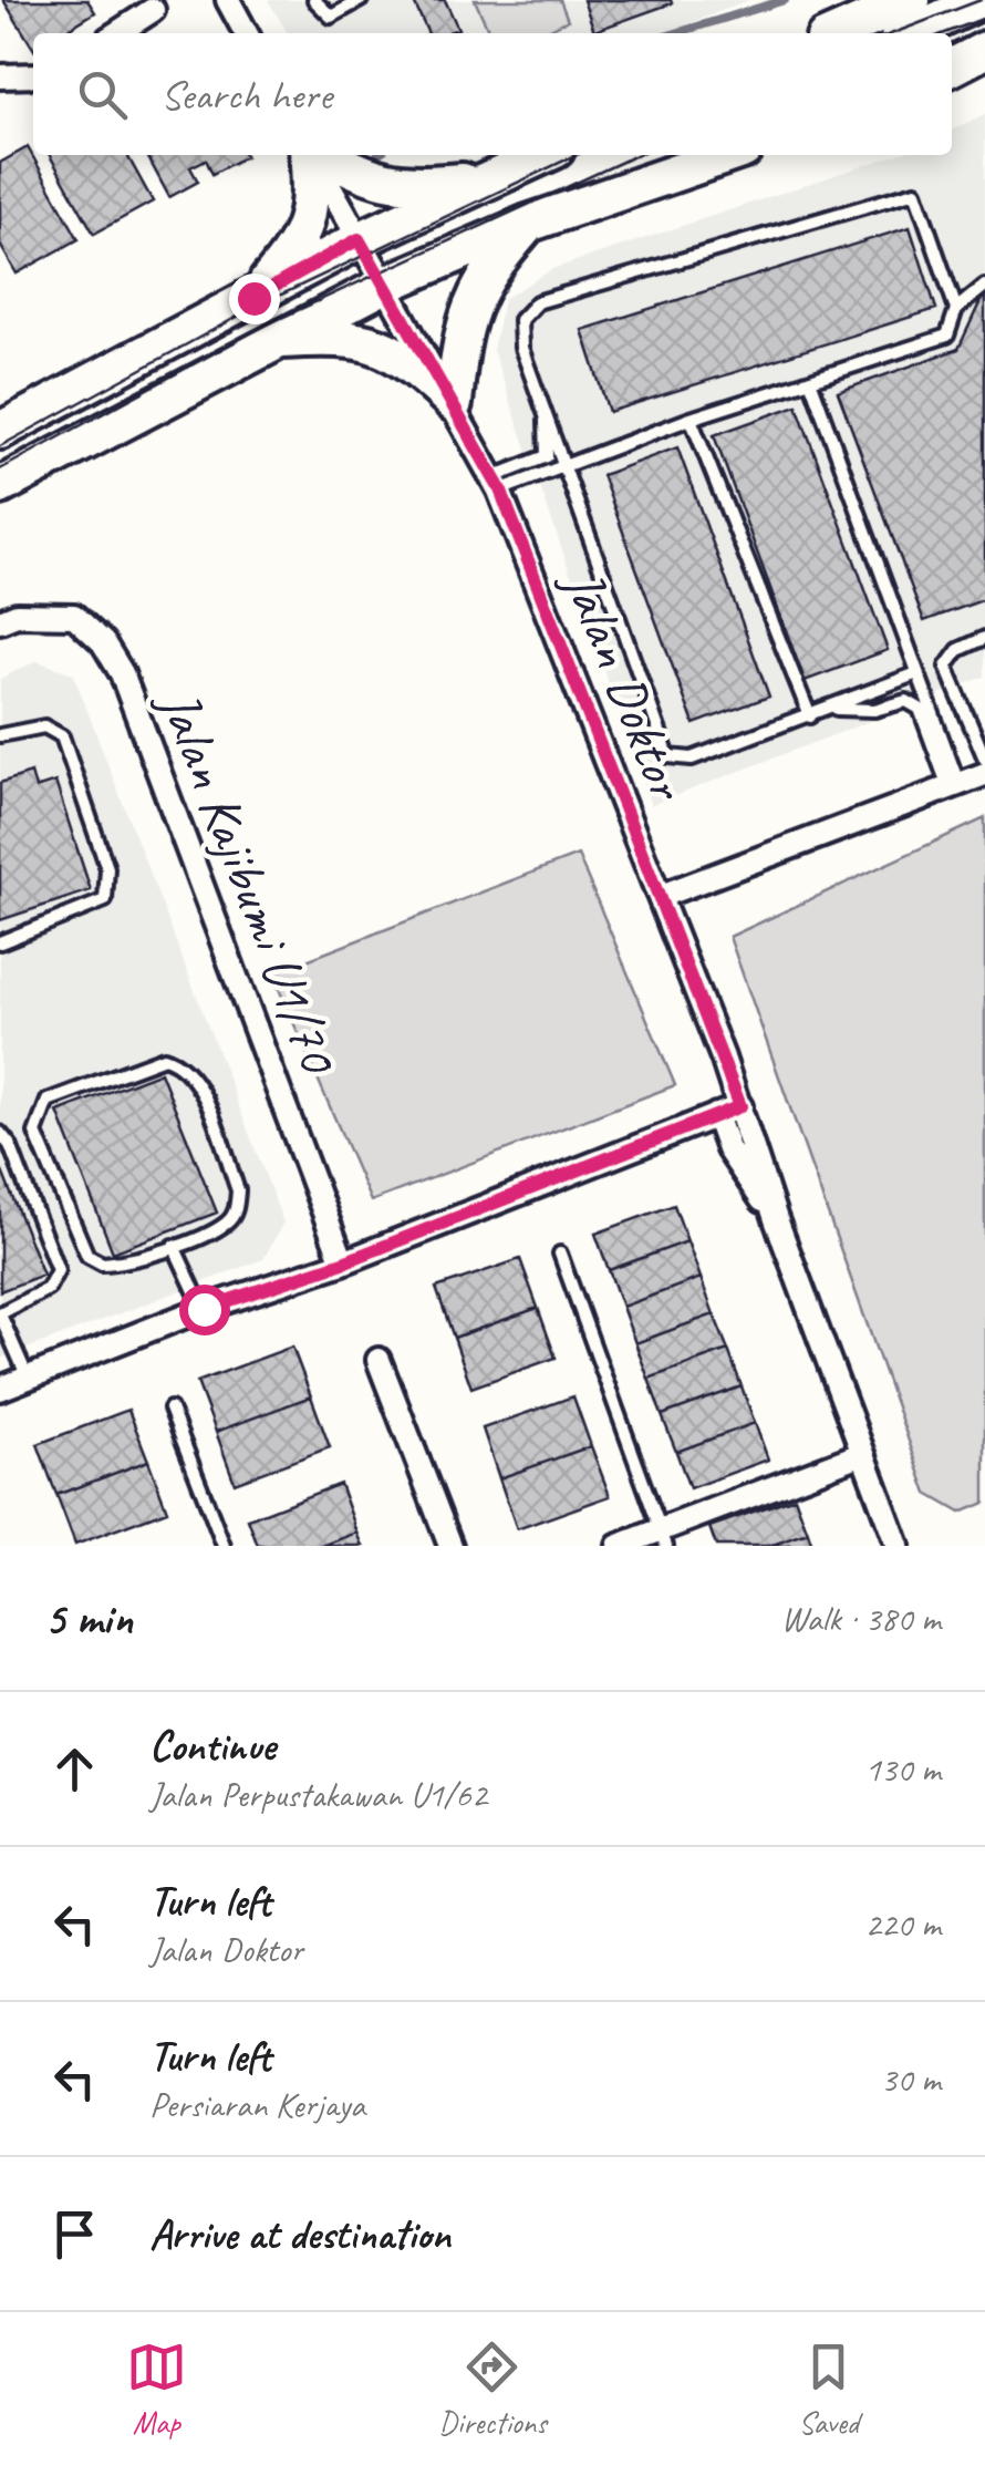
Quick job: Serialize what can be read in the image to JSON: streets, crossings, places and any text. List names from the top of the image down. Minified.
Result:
{"streets":{"street":["Jalan Doktor","Jalan Kajibumi U1/70"]},"page":{"search":"Search here","heading":["5 min","Walk · 380 m"],"list":[["Continue","Jalan Perpustakawan U1/62","130 m"],["Turn left","Jalan Doktor","220 m"],["Turn left","Persiaran Kerjaya","30 m"],"Arrive at destination"],"nav":["Map","Directions","Saved"]}}
